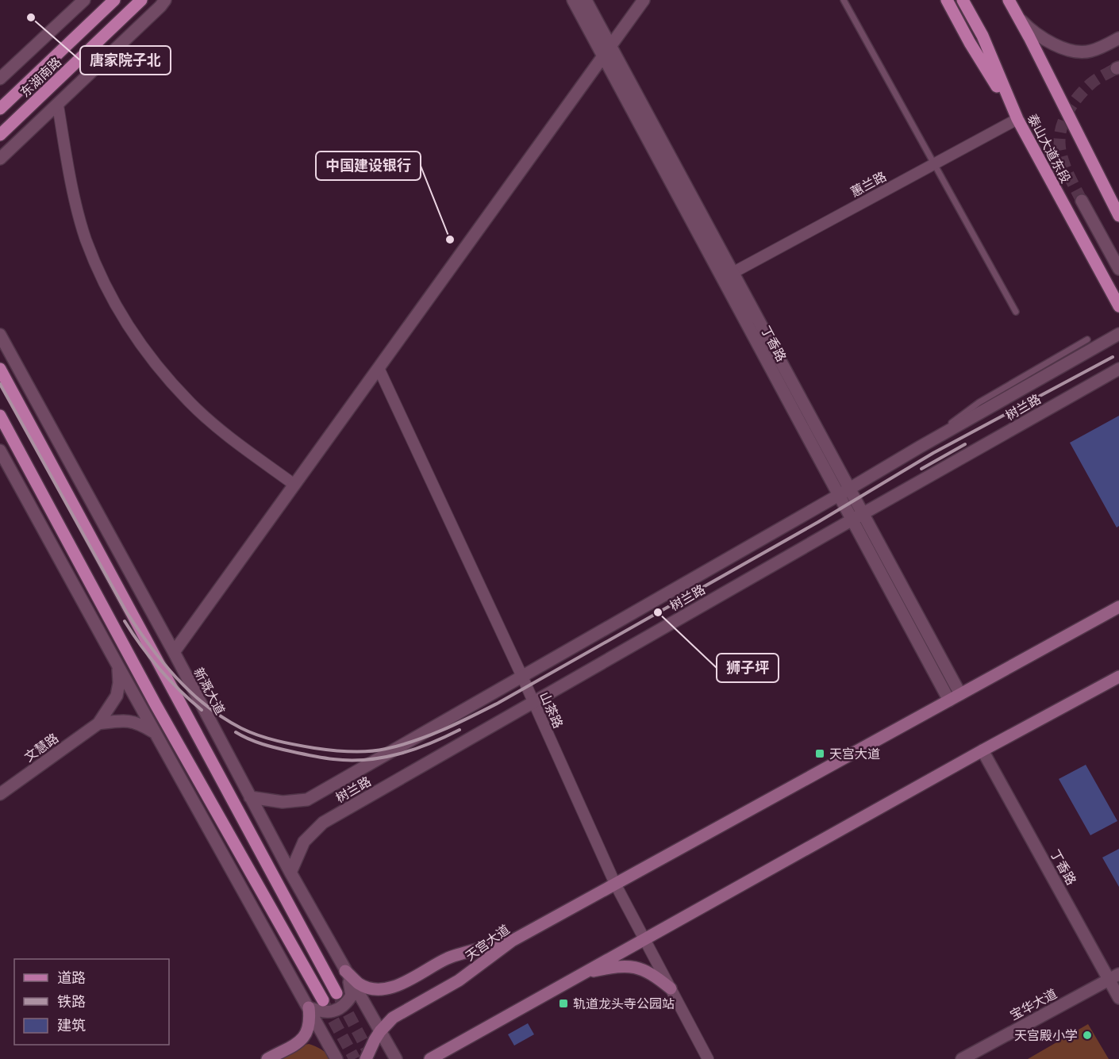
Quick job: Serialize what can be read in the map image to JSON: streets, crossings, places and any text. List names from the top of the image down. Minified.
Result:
{"streets":{"main road":["东湖南路","泰山大道东段","天宫大道"],"street":["蕙兰路","丁香路","树兰路","新溉大道","山茶路","文慧路","宝华大道"]},"crossings":[["泰山大道东段","蕙兰路"],["蕙兰路","丁香路"],["丁香路","树兰路"],["丁香路","天宫大道"],["丁香路","宝华大道"],["树兰路","新溉大道"],["树兰路","山茶路"],["新溉大道","天宫大道"],["山茶路","天宫大道"]],"places":{"other":["唐家院子北","中国建设银行","狮子坪","天宫殿小学"],"transit":["天宫大道","轨道龙头寺公园站"]},"legend":["道路","铁路","建筑"]}
